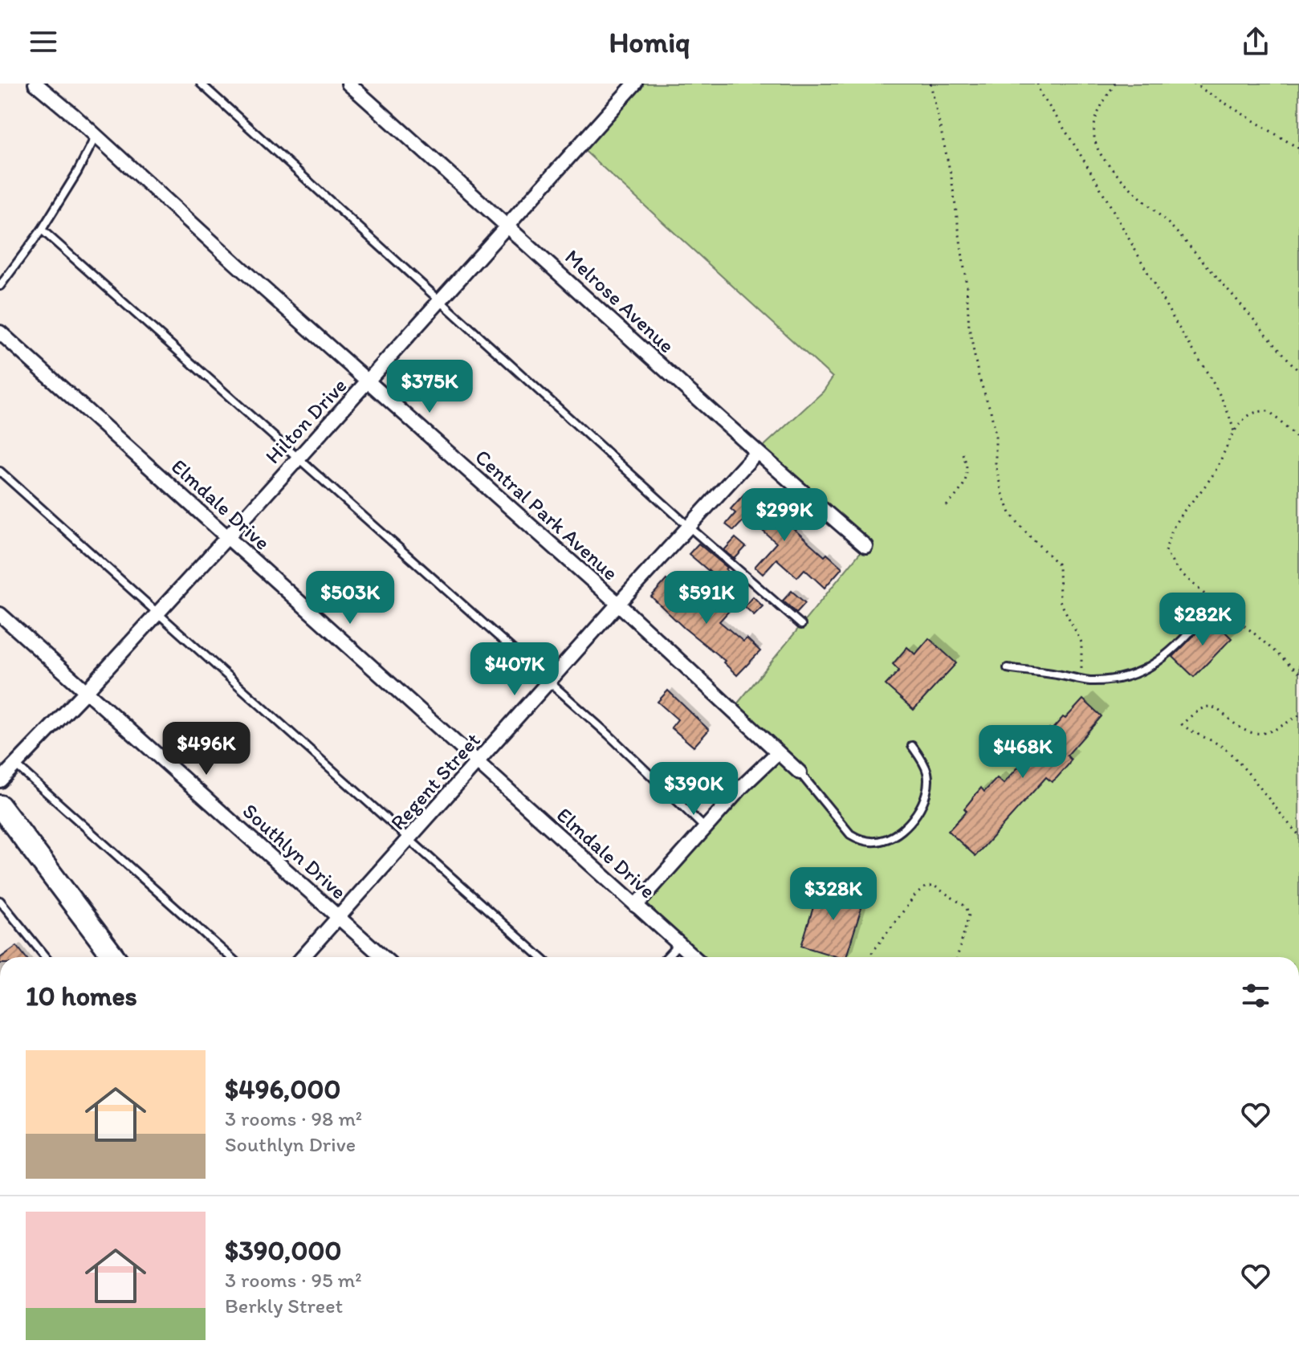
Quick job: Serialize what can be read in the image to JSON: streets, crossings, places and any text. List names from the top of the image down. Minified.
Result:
{"streets":{"street":["Melrose Avenue","Hilton Drive","Elmdale Drive","Central Park Avenue","Regent Street","Southlyn Drive"]},"crossings":[["Melrose Avenue","Hilton Drive"],["Melrose Avenue","Regent Street"],["Hilton Drive","Elmdale Drive"],["Hilton Drive","Central Park Avenue"],["Hilton Drive","Southlyn Drive"],["Elmdale Drive","Regent Street"],["Central Park Avenue","Regent Street"],["Regent Street","Southlyn Drive"]],"page":{"header":"Homiq","price":["$375K","$299K","$503K","$591K","$282K","$407K","$496K","$468K","$390K","$328K"],"heading":"10 homes","list":[{"name":"$496,000","note":"3 rooms · 98 m² · Southlyn Drive"},{"name":"$390,000","note":"3 rooms · 95 m² · Berkly Street"}]}}
